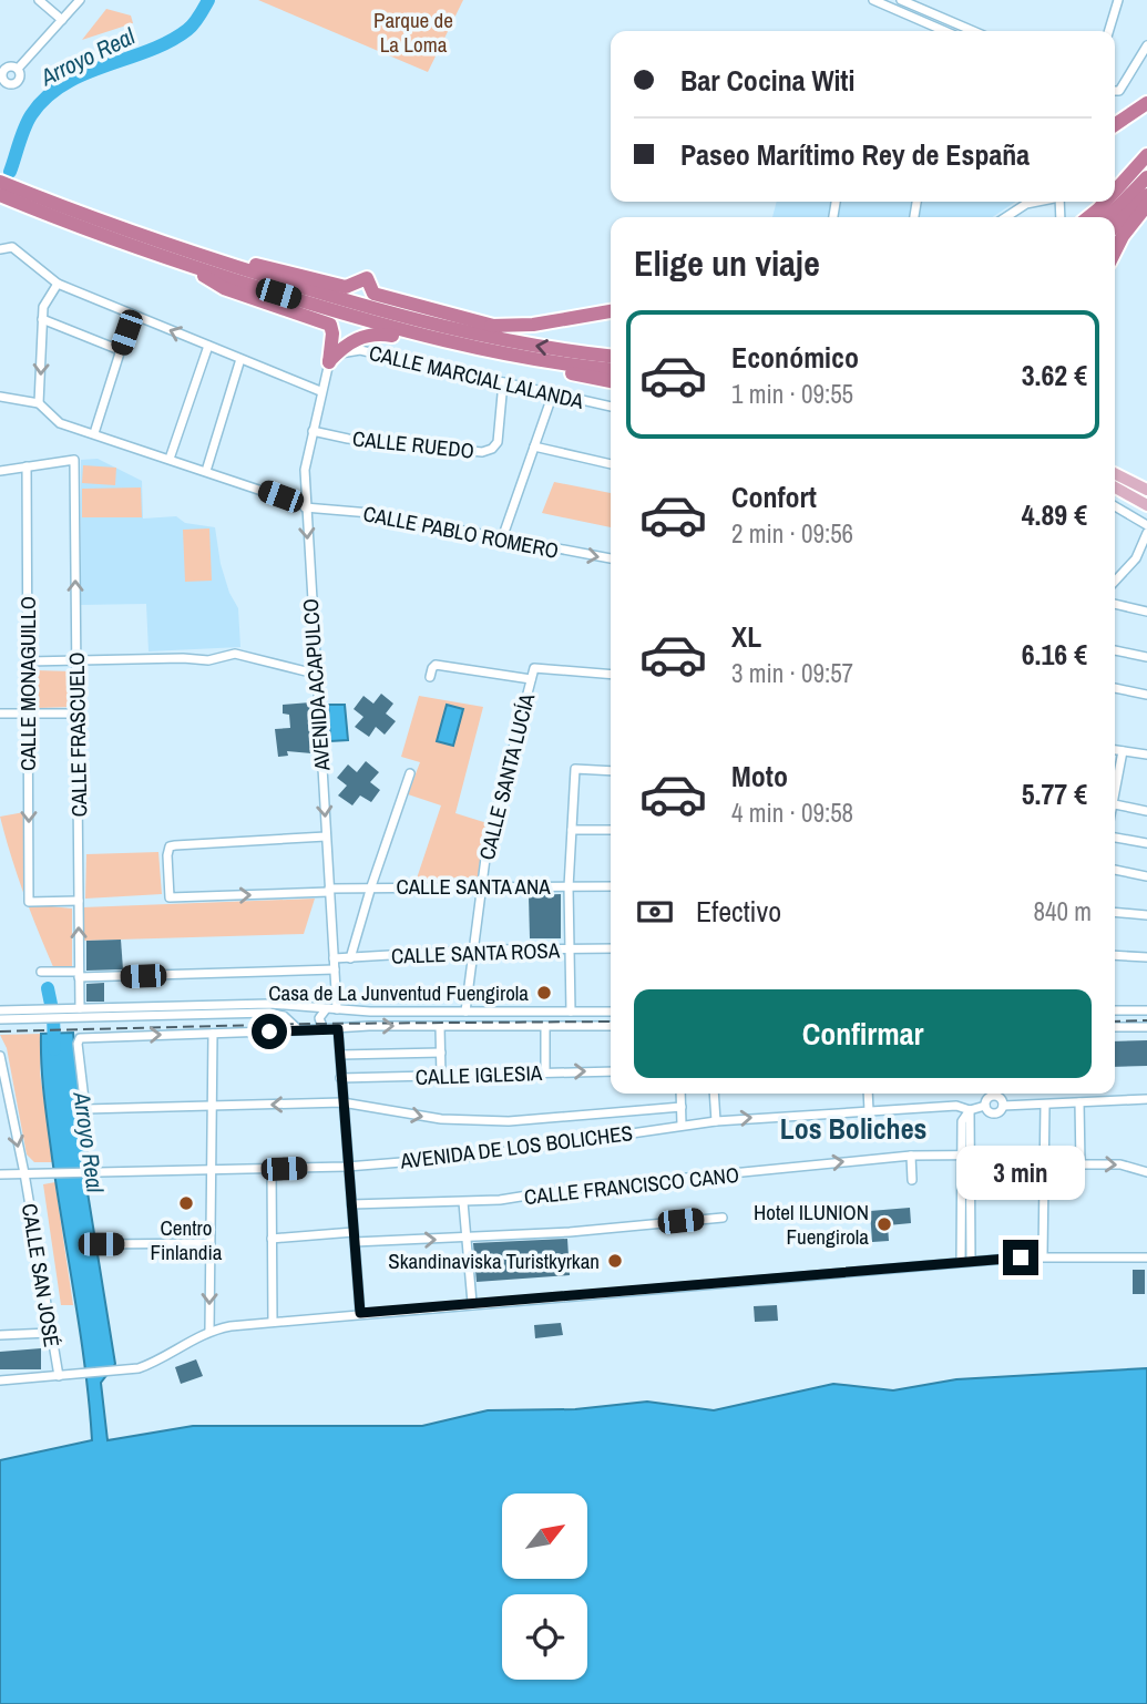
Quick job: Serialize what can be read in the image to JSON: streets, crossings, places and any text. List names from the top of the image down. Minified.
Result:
{"streets":{"street":["CALLE MARCIAL LALANDA","CALLE RUEDO","CALLE PABLO ROMERO","CALLE MONAGUILLO","AVENIDA ACAPULCO","CALLE FRASCUELO","CALLE SANTA LUCÍA","CALLE SANTA ANA","CALLE SANTA ROSA","CALLE IGLESIA","AVENIDA DE LOS BOLICHES","CALLE FRANCISCO CANO","CALLE SAN JOSÉ"]},"crossings":[["CALLE MARCIAL LALANDA","CALLE RUEDO"],["CALLE MARCIAL LALANDA","AVENIDA ACAPULCO"],["CALLE RUEDO","AVENIDA ACAPULCO"],["CALLE PABLO ROMERO","AVENIDA ACAPULCO"],["CALLE MONAGUILLO","CALLE FRASCUELO"],["AVENIDA ACAPULCO","CALLE SANTA ANA"],["AVENIDA ACAPULCO","CALLE SANTA ROSA"],["CALLE SANTA LUCÍA","CALLE SANTA ANA"],["CALLE SANTA LUCÍA","CALLE SANTA ROSA"],["AVENIDA DE LOS BOLICHES","CALLE SAN JOSÉ"]],"one_way":["CALLE MONAGUILLO","AVENIDA ACAPULCO","CALLE FRASCUELO","CALLE SAN JOSÉ"],"districts":["Los Boliches"],"water":["Arroyo Real"],"parks":["Parque de La Loma"],"places":["Casa de La Junventud Fuengirola","Centro Finlandia","Hotel ILUNION Fuengirola","Skandinaviska Turistkyrkan"],"north":"top right","page":{"banner":["Bar Cocina Witi","Paseo Marítimo Rey de España"],"heading":"Elige un viaje","list":[{"name":"Económico","note":"1 min · 09:55","value":"3.62 €"},{"name":"Confort","note":"2 min · 09:56","value":"4.89 €"},{"name":"XL","note":"3 min · 09:57","value":"6.16 €"},{"name":"Moto","note":"4 min · 09:58","value":"5.77 €"}],"pay":["Efectivo","840 m"],"buttons":"Confirmar","bubble":"3 min"}}
